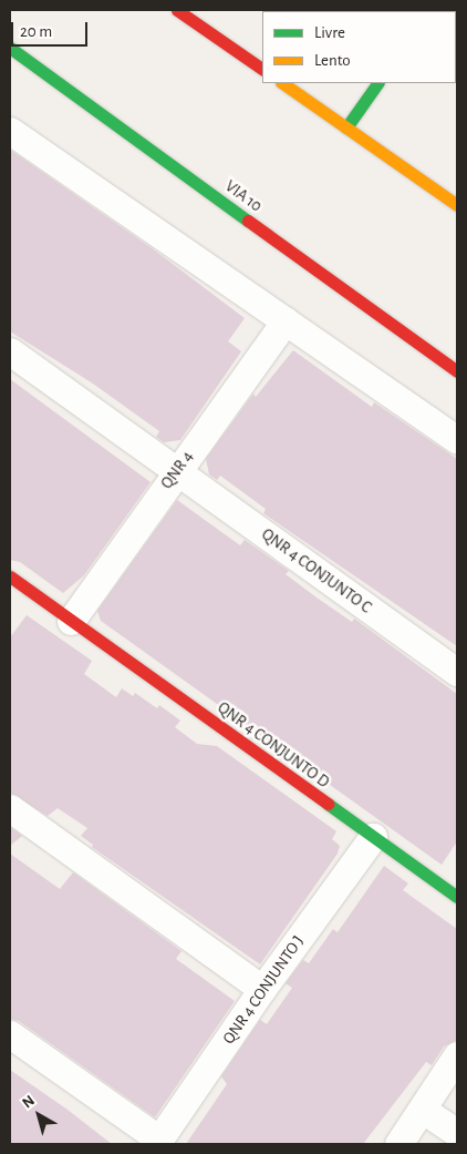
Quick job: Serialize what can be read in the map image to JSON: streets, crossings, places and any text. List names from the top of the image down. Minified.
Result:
{"streets":{"main road":["VIA 10","QNR 4 CONJUNTO D"],"street":["QNR 4","QNR 4 CONJUNTO C","QNR 4 CONJUNTO J"]},"crossings":[["QNR 4","QNR 4 CONJUNTO C"],["QNR 4","QNR 4 CONJUNTO D"],["QNR 4 CONJUNTO D","QNR 4 CONJUNTO J"]],"legend":["Livre","Lento"],"scale_bar":"20 m","north":"top left"}
